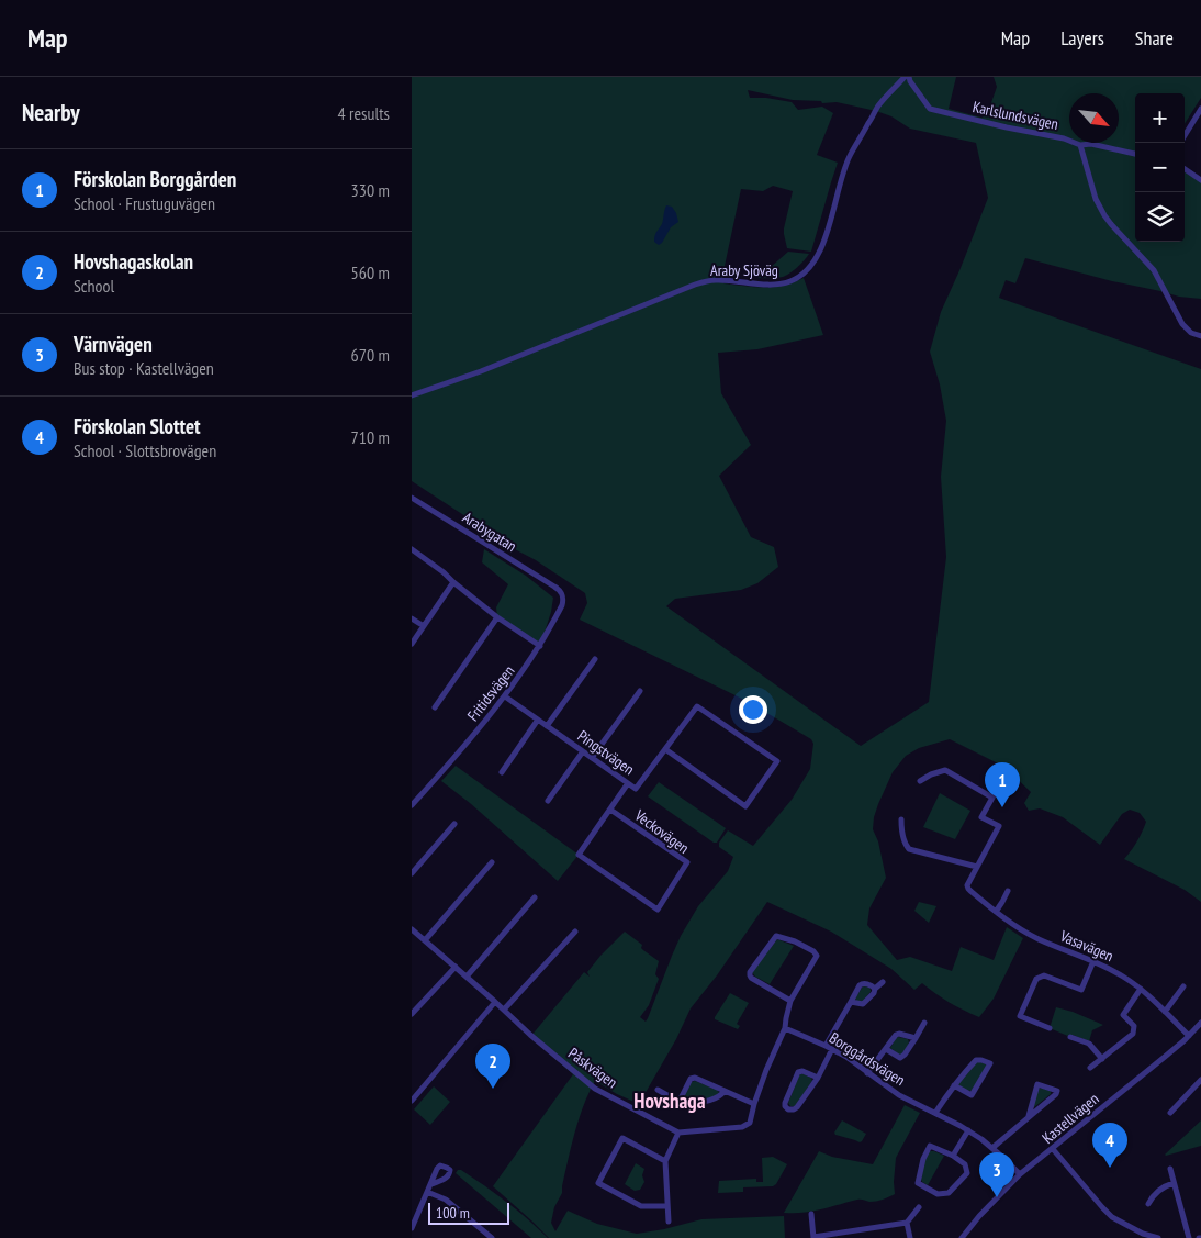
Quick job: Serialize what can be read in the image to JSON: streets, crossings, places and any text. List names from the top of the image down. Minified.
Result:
{"streets":{"street":["Karlslundsvägen","Araby Sjöväg","Arabygatan","Fritidsvägen","Pingstvägen","Veckovägen","Vasavägen","Borggårdsvägen","Påskvägen","Kastellvägen"]},"crossings":[["Karlslundsvägen","Araby Sjöväg"],["Arabygatan","Fritidsvägen"],["Fritidsvägen","Pingstvägen"],["Vasavägen","Kastellvägen"],["Borggårdsvägen","Kastellvägen"]],"districts":["Hovshaga"],"scale_bar":"100 m","north":"bottom right","page":{"header":"Map","nav":["Map","Layers","Share"],"heading":["Nearby","4 results"],"map_buttons":["+","−"],"list":[{"mark":"1","name":"Förskolan Borggården","note":"School · Frustuguvägen","value":"330 m"},{"mark":"2","name":"Hovshagaskolan","note":"School","value":"560 m"},{"mark":"3","name":"Värnvägen","note":"Bus stop · Kastellvägen","value":"670 m"},{"mark":"4","name":"Förskolan Slottet","note":"School · Slottsbrovägen","value":"710 m"}],"pins":["1","2","4","3"],"scale":"100 m"}}
